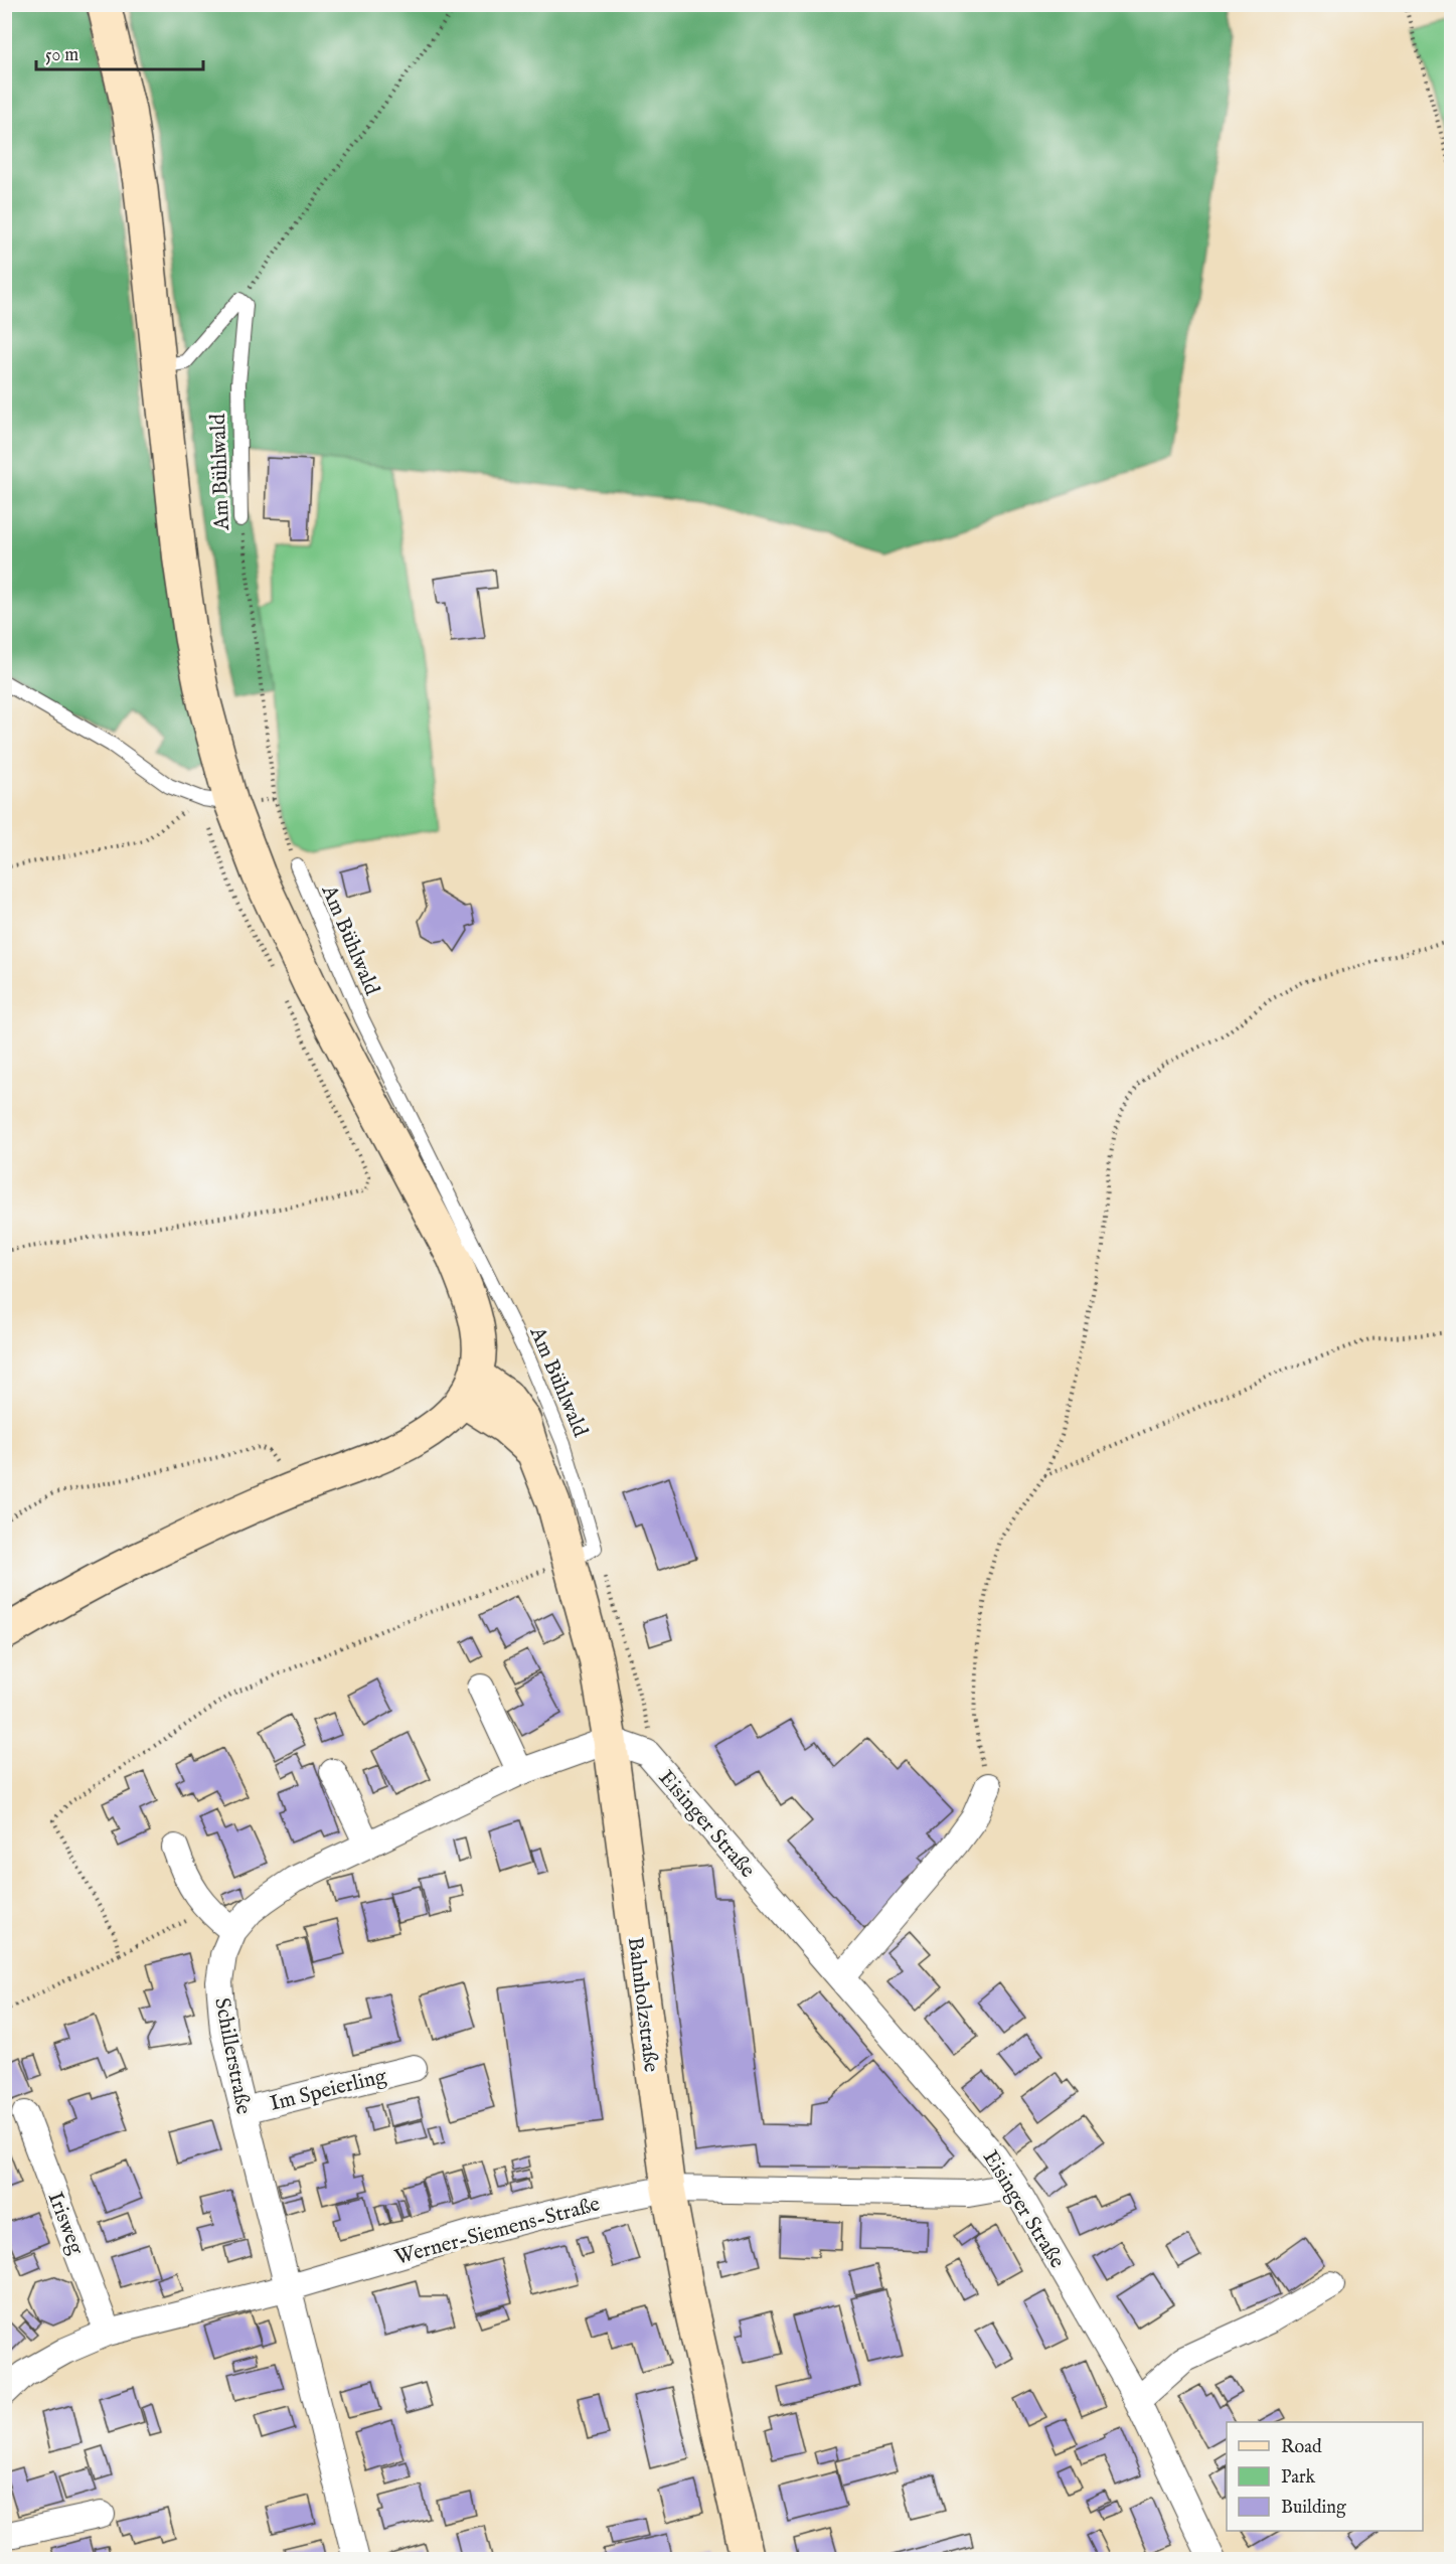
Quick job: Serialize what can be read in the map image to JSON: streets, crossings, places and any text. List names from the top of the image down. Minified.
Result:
{"streets":{"street":["Eisinger Straße","Bahnholzstraße","Schillerstraße","Im Speierling","Irisweg","Werner-Siemens-Straße"],"lane":["Am Bühlwald"]},"crossings":[["Am Bühlwald","Bahnholzstraße"],["Eisinger Straße","Bahnholzstraße"],["Eisinger Straße","Schillerstraße"],["Eisinger Straße","Werner-Siemens-Straße"],["Bahnholzstraße","Schillerstraße"],["Bahnholzstraße","Werner-Siemens-Straße"],["Schillerstraße","Im Speierling"],["Schillerstraße","Werner-Siemens-Straße"],["Irisweg","Werner-Siemens-Straße"]],"legend":["Road","Park","Building"],"scale_bar":"50 m"}
